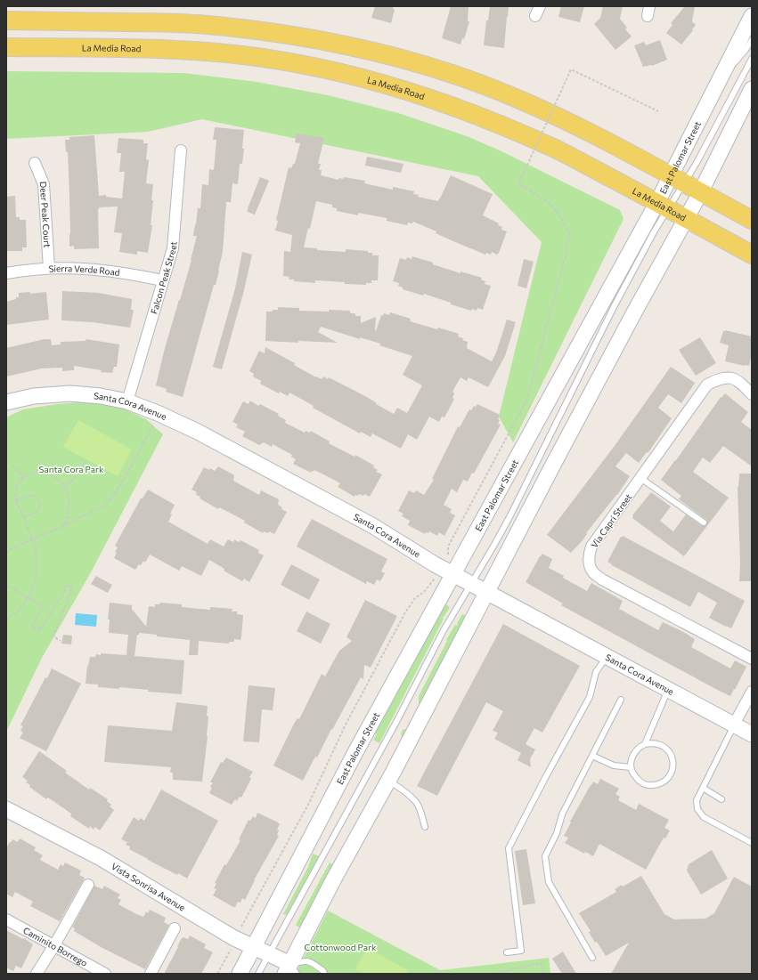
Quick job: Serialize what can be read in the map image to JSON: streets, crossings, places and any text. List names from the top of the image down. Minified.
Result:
{"streets":{"main road":["La Media Road","East Palomar Street","Santa Cora Avenue","Vista Sonrisa Avenue"],"street":["Deer Peak Court","Sierra Verde Road","Falcon Peak Street","Via Capri Street","Caminito Borrego"]},"crossings":[["La Media Road","East Palomar Street"],["East Palomar Street","Santa Cora Avenue"],["East Palomar Street","Vista Sonrisa Avenue"],["Deer Peak Court","Sierra Verde Road"],["Sierra Verde Road","Falcon Peak Street"],["Falcon Peak Street","Santa Cora Avenue"]],"parks":["Santa Cora Park","Cottonwood Park"]}
